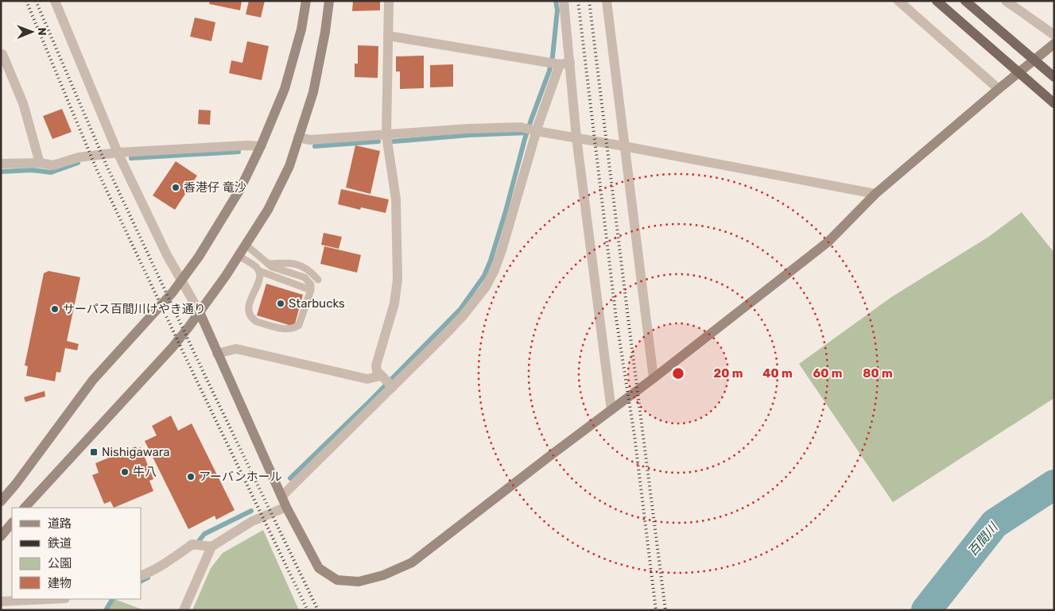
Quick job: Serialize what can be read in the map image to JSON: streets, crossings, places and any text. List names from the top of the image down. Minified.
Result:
{"water":["百間川"],"places":{"other":["香港仔 竜沙","Starbucks","サーパス百間川けやき通り","牛八","アーバンホール"],"transit":["Nishigawara"]},"legend":["道路","鉄道","公園","建物"],"north":"right","rings":["20 m","40 m","60 m","80 m"]}
